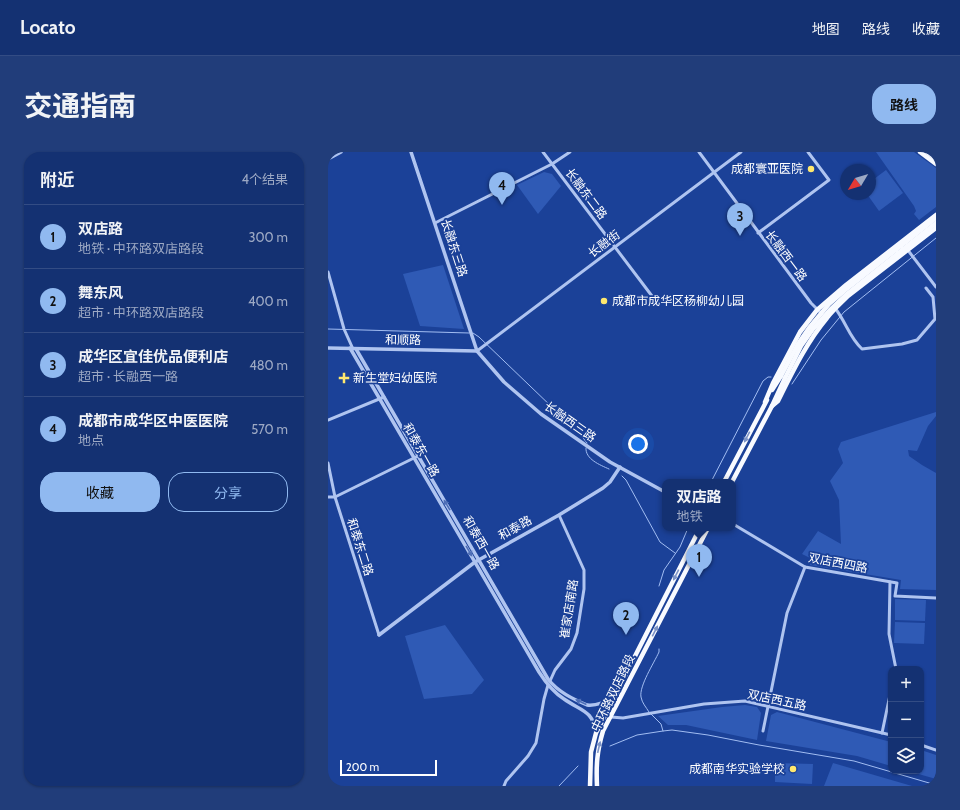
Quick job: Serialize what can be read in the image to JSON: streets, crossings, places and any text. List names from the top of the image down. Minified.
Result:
{"streets":{"main road":["中环路双店路段"],"street":["长融东二路","长融街","长融东三路","长融西一路","和顺路","长融西三路","和泰东一路","和泰路","和泰西一路","和泰东二路","双店西四路","崔家店南路","双店西五路"]},"crossings":[["长融东二路","长融街"],["长融街","长融东三路"],["长融街","长融西一路"],["长融街","和顺路"],["长融街","长融西三路"],["长融东三路","和顺路"],["长融东三路","长融西三路"],["和顺路","长融西三路"],["和顺路","和泰东一路"],["和顺路","和泰西一路"],["长融西三路","和泰路"],["和泰东一路","和泰路"],["和泰东一路","和泰西一路"],["和泰路","和泰西一路"],["和泰路","和泰东二路"],["和泰路","崔家店南路"],["和泰西一路","崔家店南路"],["和泰西一路","中环路双店路段"],["中环路双店路段","双店西五路"]],"one_way":["和泰东一路"],"places":{"other":["成都寰亚医院","成都市成华区杨柳幼儿园","成都南华实验学校"],"health":["新生堂妇幼医院"]},"scale_bar":"200 m","north":"bottom left","page":{"header":"Locato","nav":["地图","路线","收藏"],"title":"交通指南","buttons":["路线",["收藏","分享"]],"heading":["附近","4个结果"],"pins":["4","3","1","2"],"list":[{"mark":"1","name":"双店路","note":"地铁 · 中环路双店路段","value":"300 m"},{"mark":"2","name":"舞东风","note":"超市 · 中环路双店路段","value":"400 m"},{"mark":"3","name":"成华区宜佳优品便利店","note":"超市 · 长融西一路","value":"480 m"},{"mark":"4","name":"成都市成华区中医医院","note":"地点","value":"570 m"}],"popup":["双店路","地铁"],"map_buttons":["+","−"],"scale":"200 m"}}
